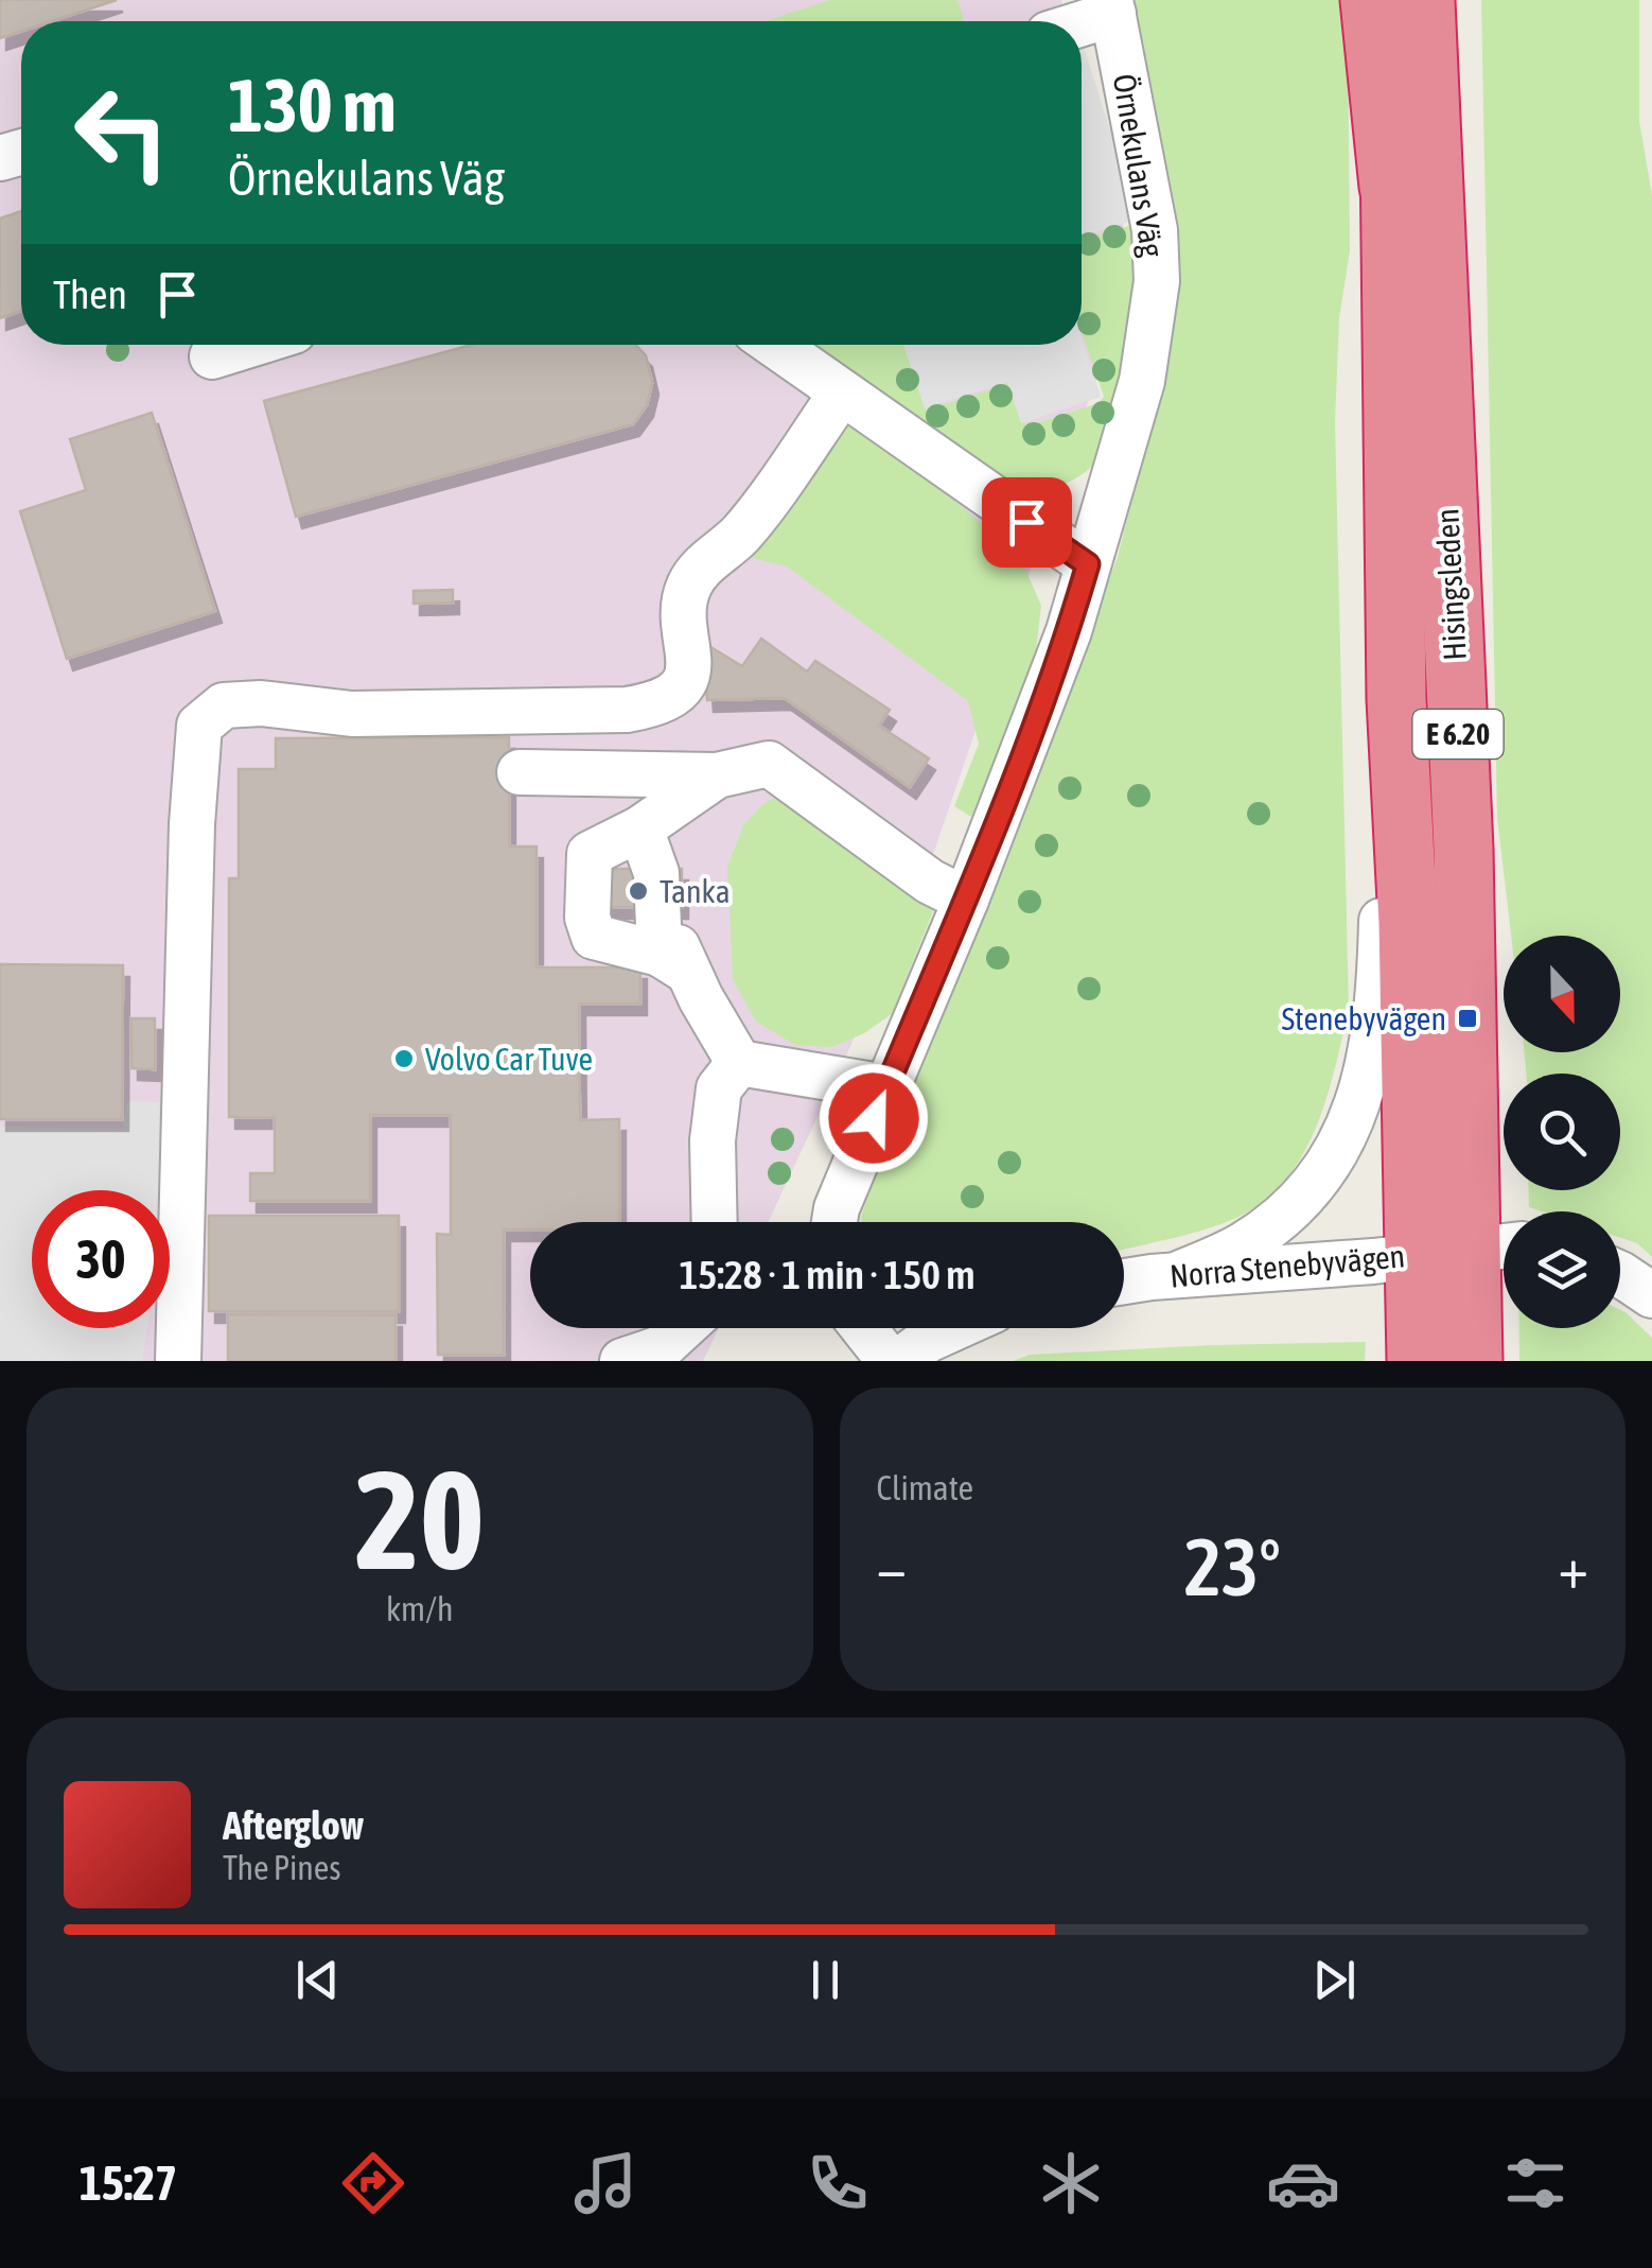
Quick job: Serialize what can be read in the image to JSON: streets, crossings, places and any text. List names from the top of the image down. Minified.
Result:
{"streets":{"highway":["Hisingsleden","E 6.20"],"street":["Örnekulans Väg","Norra Stenebyvägen"]},"crossings":[["Hisingsleden","Norra Stenebyvägen"]],"places":{"other":["Tanka","Volvo Car Tuve"],"transit":["Stenebyvägen"]},"north":"bottom","page":{"turn":["130 m","Örnekulans Väg"],"then":"Then","limit":"30","trip":"15:28 · 1 min · 150 m","tile":[["20","km/h"],"Climate"],"heat":["−","23°","+"],"song":["Afterglow","The Pines"],"tabs":"15:27"}}
